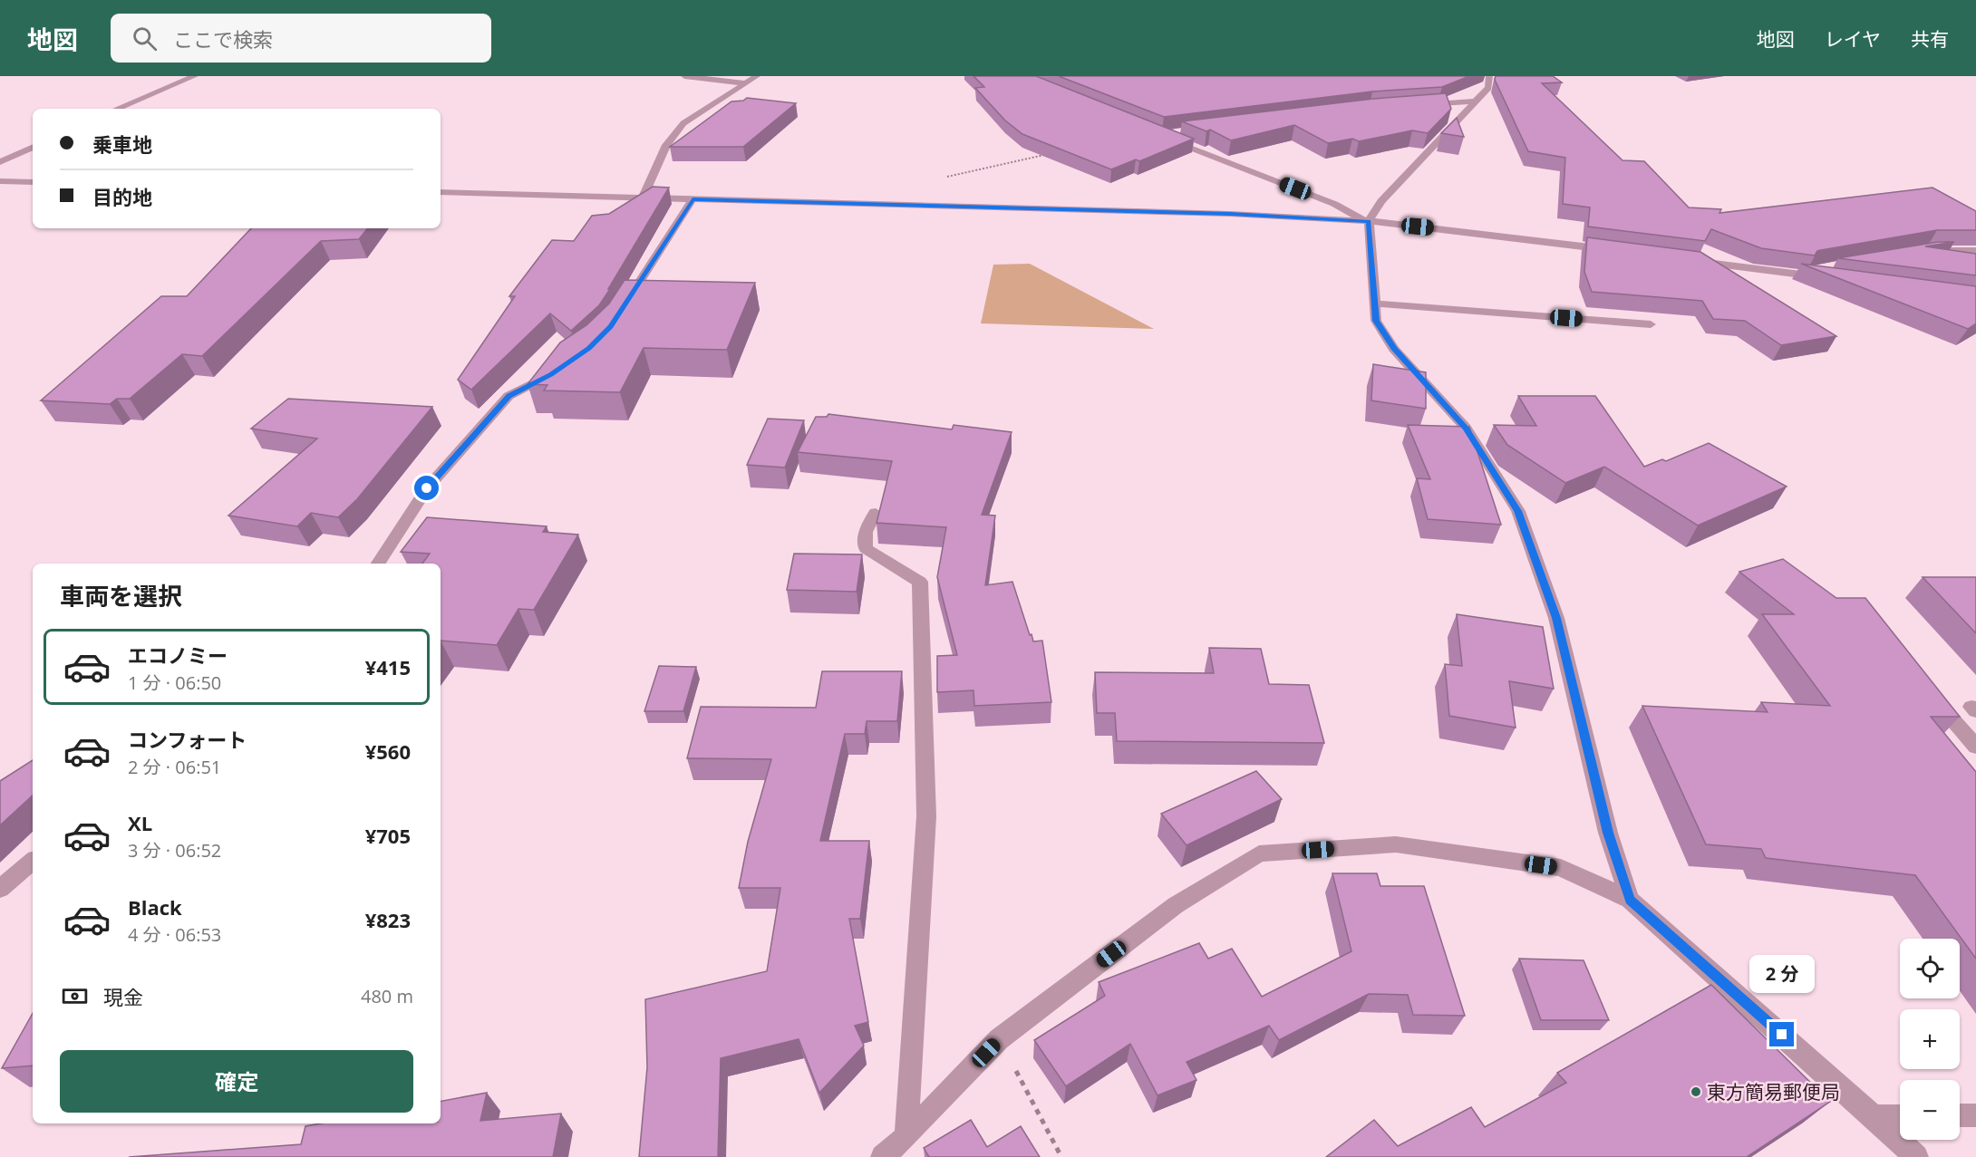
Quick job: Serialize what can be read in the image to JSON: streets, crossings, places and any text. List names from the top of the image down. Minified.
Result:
{"places":["東方簡易郵便局"],"page":{"header":"地図","search":"ここで検索","nav":["地図","レイヤ","共有"],"banner":["乗車地","目的地"],"heading":"車両を選択","list":[{"name":"エコノミー","note":"1 分 · 06:50","value":"¥415"},{"name":"コンフォート","note":"2 分 · 06:51","value":"¥560"},{"name":"XL","note":"3 分 · 06:52","value":"¥705"},{"name":"Black","note":"4 分 · 06:53","value":"¥823"}],"map_buttons":["+","−"],"bubble":"2 分","pay":["現金","480 m"],"buttons":"確定"}}
